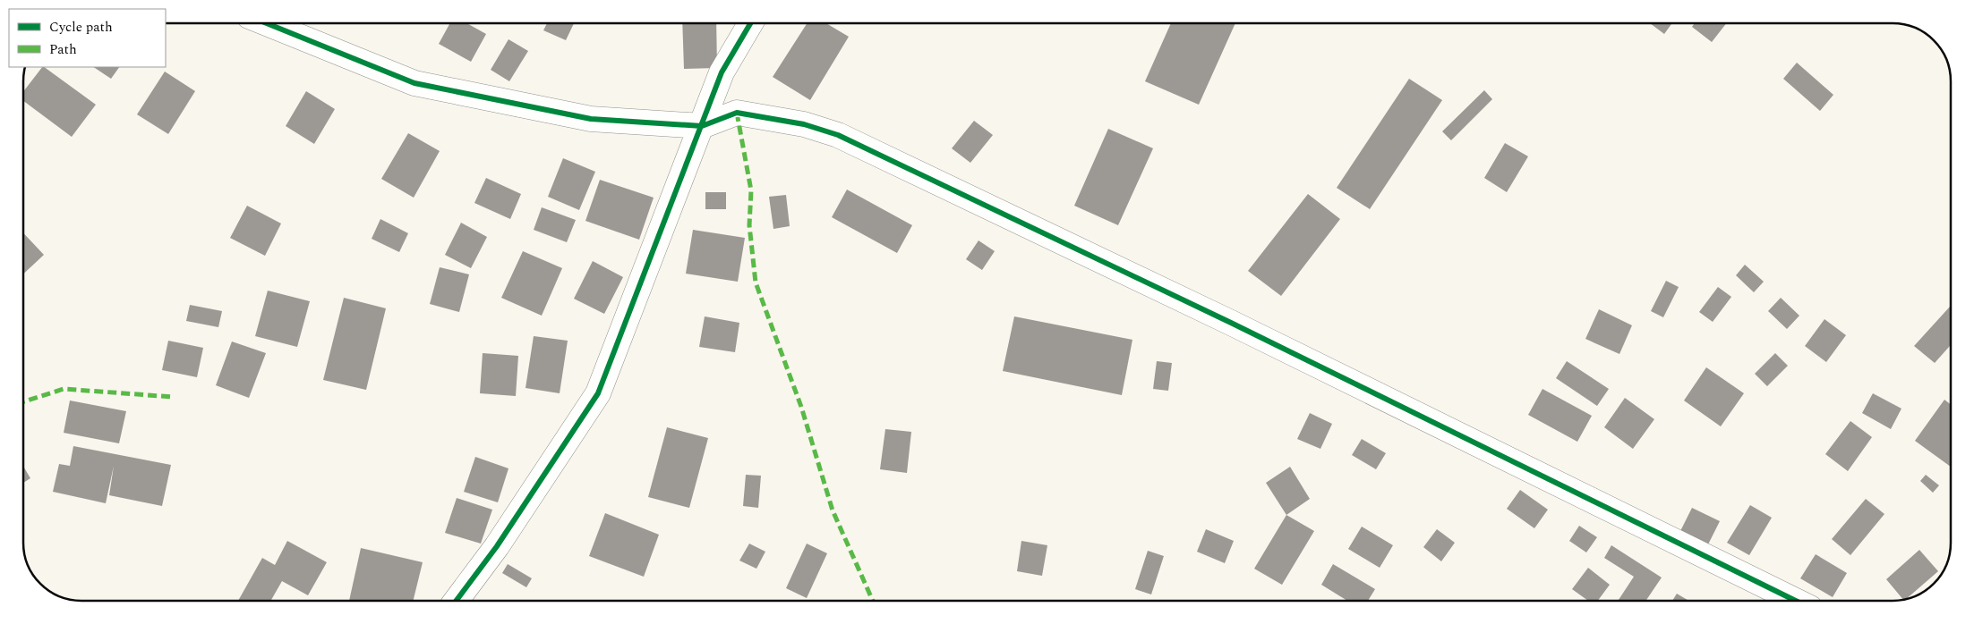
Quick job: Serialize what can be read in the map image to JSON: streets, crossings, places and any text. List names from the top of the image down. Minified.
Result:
{"legend":["Cycle path","Path"]}
